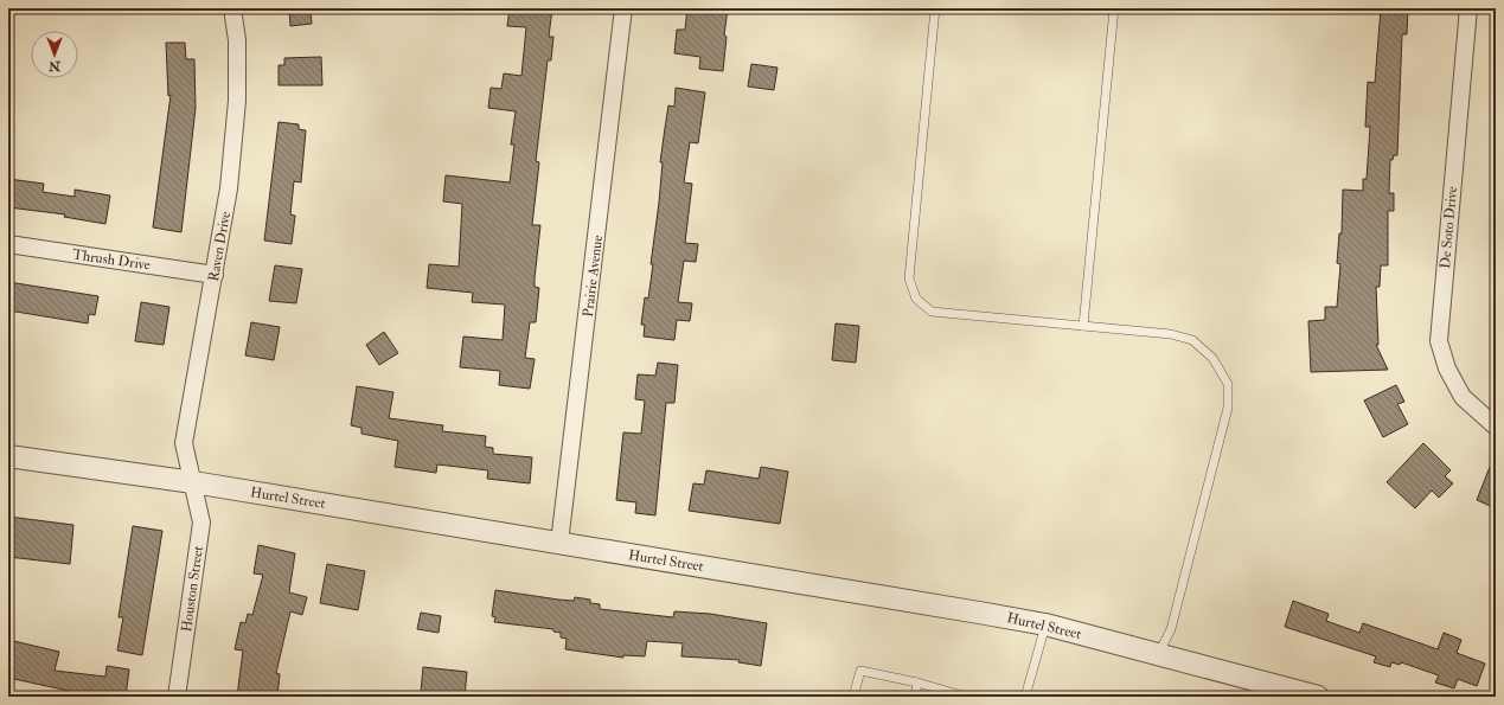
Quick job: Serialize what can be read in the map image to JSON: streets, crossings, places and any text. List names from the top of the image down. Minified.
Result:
{"streets":{"street":["De Soto Drive","Raven Drive","Thrush Drive","Prairie Avenue","Hurtel Street","Houston Street"]},"crossings":[["Raven Drive","Thrush Drive"],["Raven Drive","Hurtel Street"],["Raven Drive","Houston Street"],["Prairie Avenue","Hurtel Street"],["Hurtel Street","Houston Street"]],"north":"bottom"}
